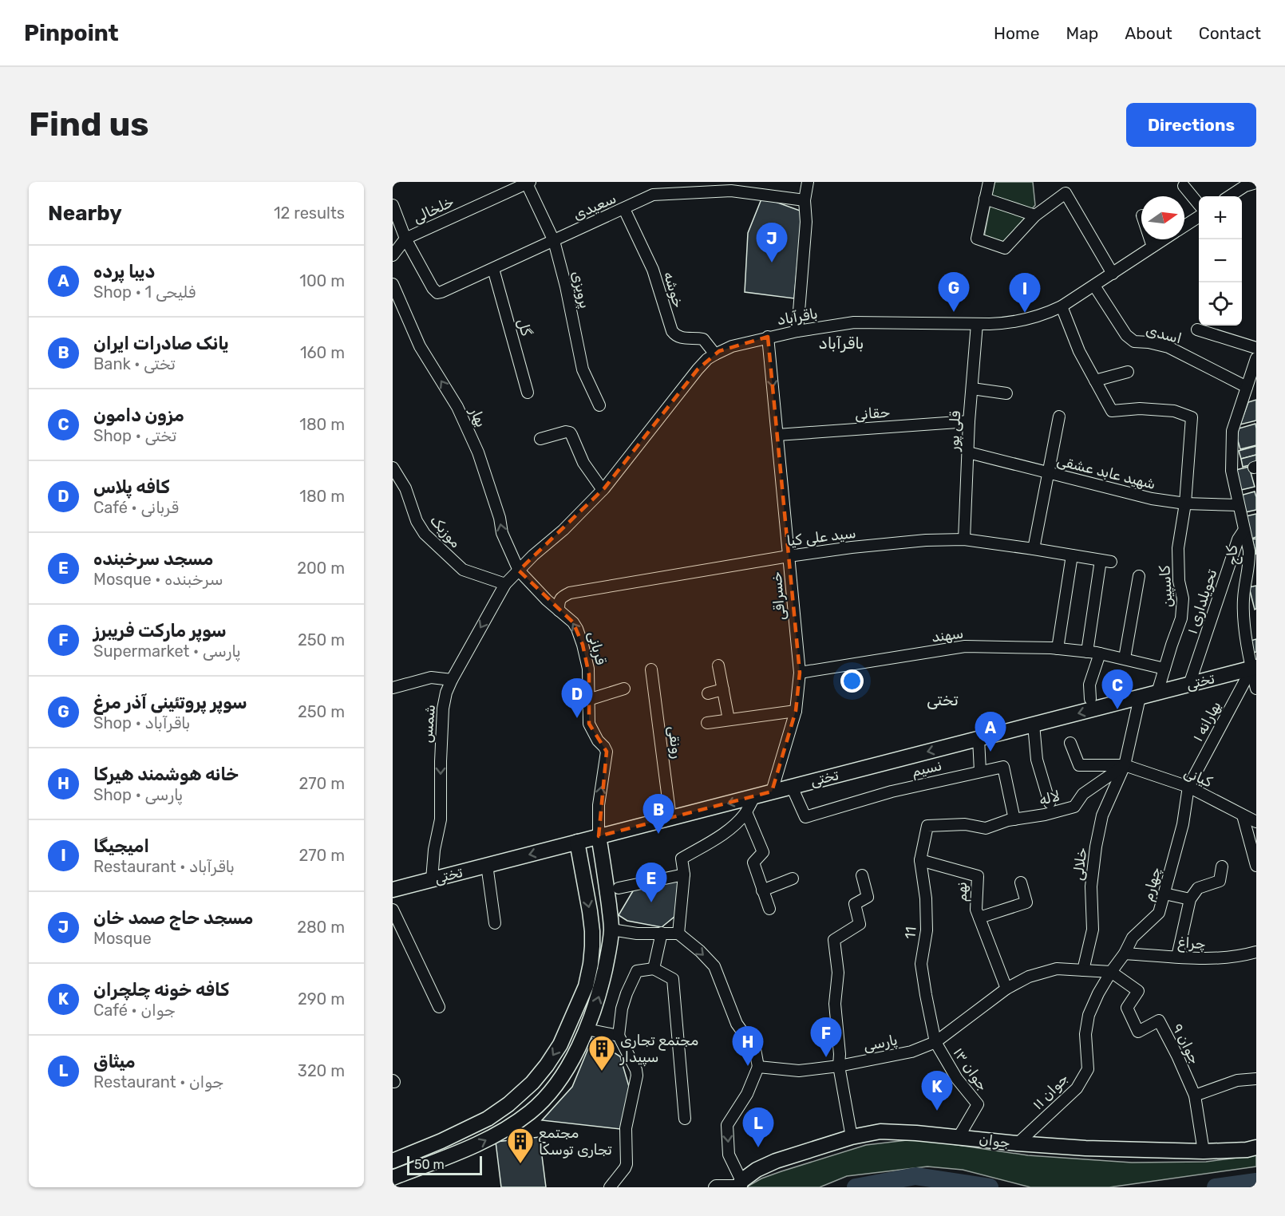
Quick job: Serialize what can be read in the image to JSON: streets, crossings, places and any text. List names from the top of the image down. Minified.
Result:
{"streets":{"main road":["تختی","جوان"],"street":["سعیدی","خلخالی","پرویزی","خوشه","باقرآباد","گل","اسدی","حقانی","بهار","قلی پور","شهید عابد عشقی","موزیک","سید علی کیا","کاج","کاسپین","خسراقی","تحویلداری ۱","سهند","قربانی","بهارانه ۱","شمس","رونقی","نسیم","کیانی","لاله","خلالی","چهارم","نهم","11","چراغ","پارسی","جوان ۹","جوان ۱۳","جوان ۱۱"]},"crossings":[["سعیدی","خلخالی"],["سعیدی","پرویزی"],["سعیدی","خوشه"],["سعیدی","گل"],["خلخالی","پرویزی"],["خوشه","باقرآباد"],["باقرآباد","اسدی"],["باقرآباد","بهار"],["باقرآباد","قلی پور"],["باقرآباد","موزیک"],["باقرآباد","خسراقی"],["باقرآباد","قربانی"],["باقرآباد","شمس"],["اسدی","کاج"],["حقانی","قلی پور"],["حقانی","خسراقی"],["بهار","قربانی"],["قلی پور","شهید عابد عشقی"],["قلی پور","سید علی کیا"],["شهید عابد عشقی","کاج"],["شهید عابد عشقی","کاسپین"],["موزیک","شمس"],["سید علی کیا","خسراقی"],["سید علی کیا","سهند"],["سید علی کیا","قربانی"],["کاج","تحویلداری ۱"],["کاج","تختی"],["کاج","بهارانه ۱"],["کاسپین","سهند"],["کاسپین","تختی"],["خسراقی","سهند"],["خسراقی","تختی"],["تحویلداری ۱","تختی"],["قربانی","تختی"],["تختی","بهارانه ۱"],["تختی","شمس"],["تختی","رونقی"],["تختی","نسیم"],["بهارانه ۱","کیانی"],["بهارانه ۱","چهارم"],["نسیم","لاله"],["کیانی","لاله"],["کیانی","خلالی"],["کیانی","چهارم"],["لاله","خلالی"],["لاله","11"],["خلالی","پارسی"],["چهارم","چراغ"],["چهارم","پارسی"],["چهارم","جوان ۹"],["چهارم","جوان ۱۱"],["نهم","11"],["نهم","پارسی"],["11","پارسی"],["11","جوان ۱۳"],["پارسی","جوان ۹"],["پارسی","جوان ۱۳"],["پارسی","جوان ۱۱"],["جوان ۹","جوان ۱۱"],["جوان ۹","جوان"],["جوان ۱۳","جوان"],["جوان ۱۱","جوان"]],"one_way":["بهار","قربانی","تختی","شمس"],"districts":["باقرآباد","تختی"],"places":{"building":["مجتمع تجاری سپیدار","مجتمع تجاری توسکا"]},"scale_bar":"50 m","north":"right","page":{"header":"Pinpoint","nav":["Home","Map","About","Contact"],"buttons":"Directions","title":"Find us","heading":["Nearby","12 results"],"map_buttons":["+","−"],"pins":["J","G","I","C","D","A","B","E","F","H","K","L"],"list":[{"mark":"A","name":"دیبا پرده","note":"Shop · فلیحی 1","value":"100 m"},{"mark":"B","name":"یانک صادرات ایران","note":"Bank · تختی","value":"160 m"},{"mark":"C","name":"مزون دامون","note":"Shop · تختی","value":"180 m"},{"mark":"D","name":"کافه پلاس","note":"Café · قربانی","value":"180 m"},{"mark":"E","name":"مسجد سرخبنده","note":"Mosque · سرخبنده","value":"200 m"},{"mark":"F","name":"سوپر مارکت فریبرز","note":"Supermarket · پارسی","value":"250 m"},{"mark":"G","name":"سوپر پروتئینی آذر مرغ","note":"Shop · باقرآباد","value":"250 m"},{"mark":"H","name":"خانه هوشمند هیرکا","note":"Shop · پارسی","value":"270 m"},{"mark":"I","name":"امیجیگا","note":"Restaurant · باقرآباد","value":"270 m"},{"mark":"J","name":"مسجد حاج صمد خان","note":"Mosque","value":"280 m"},{"mark":"K","name":"کافه خونه چلچران","note":"Café · جوان","value":"290 m"},{"mark":"L","name":"میثاق","note":"Restaurant · جوان","value":"320 m"}],"scale":"50 m"}}
